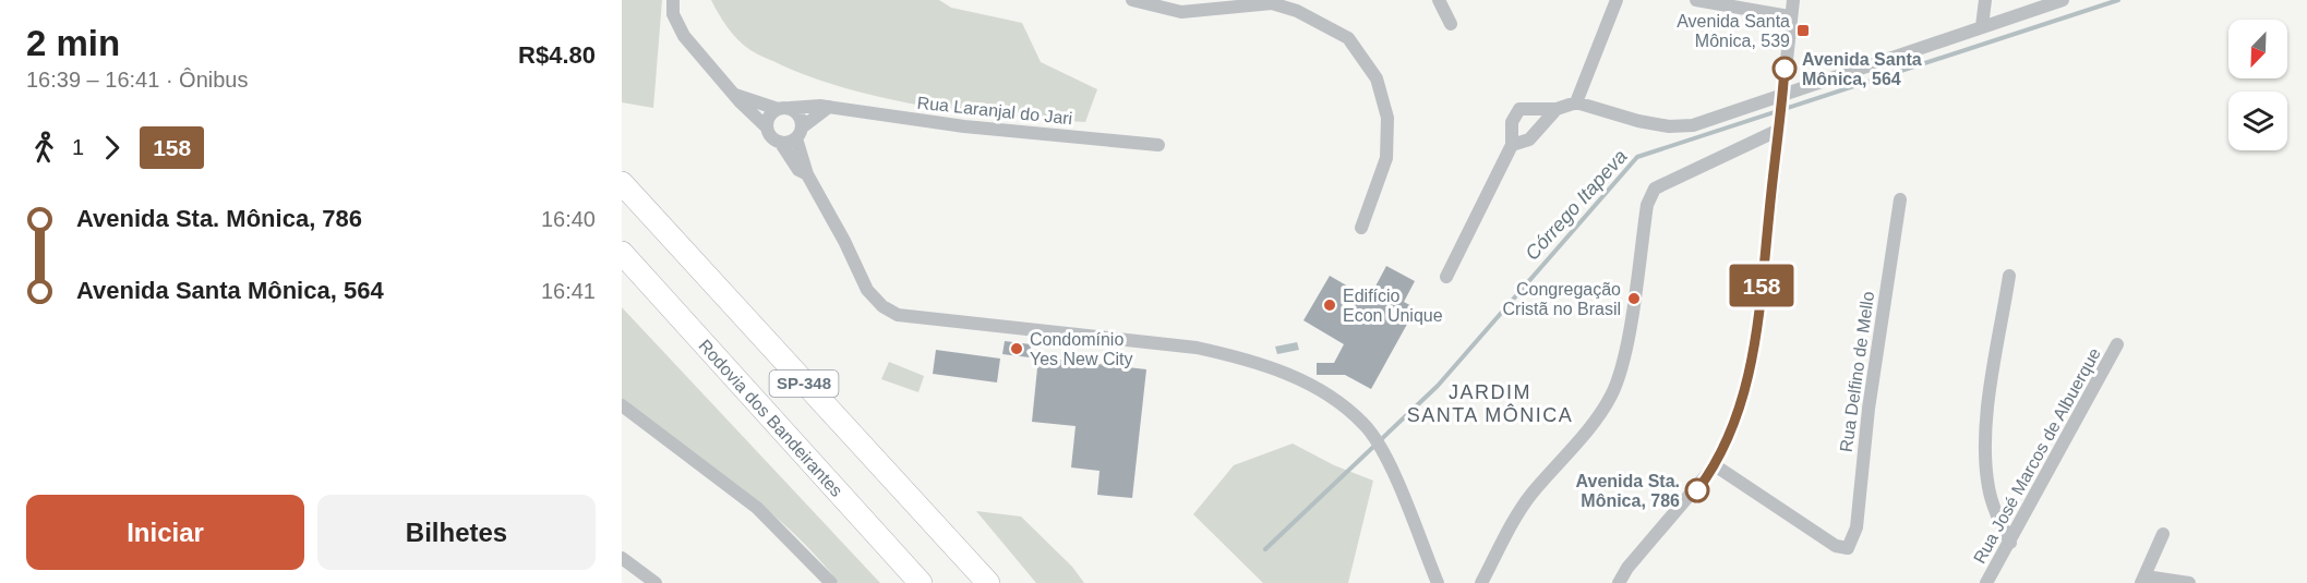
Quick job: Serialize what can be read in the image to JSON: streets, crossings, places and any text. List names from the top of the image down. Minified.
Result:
{"streets":{"highway":["SP-348","Rodovia dos Bandeirantes"],"street":["Rua Laranjal do Jari","Rua Delfino de Mello","Rua José Marcos de Albuerque"]},"districts":["JARDIM SANTA MÔNICA"],"water":["Córrego Itapeva"],"places":{"transit":["Avenida Santa Mônica, 539"],"other":["Avenida Santa Mônica, 564","Congregação Cristã no Brasil","Edifício Econ Unique","Condomínio Yes New City","Avenida Sta. Mônica, 786"]},"lines":["bus line 158"],"north":"bottom left","page":{"heading":["2 min","16:39 – 16:41 · Ônibus","R$4.80"],"on_map":"158","legs":["1","158"],"list":[{"name":"Avenida Sta. Mônica, 786","value":"16:40"},{"name":"Avenida Santa Mônica, 564","value":"16:41"}],"buttons":["Iniciar","Bilhetes"]}}
